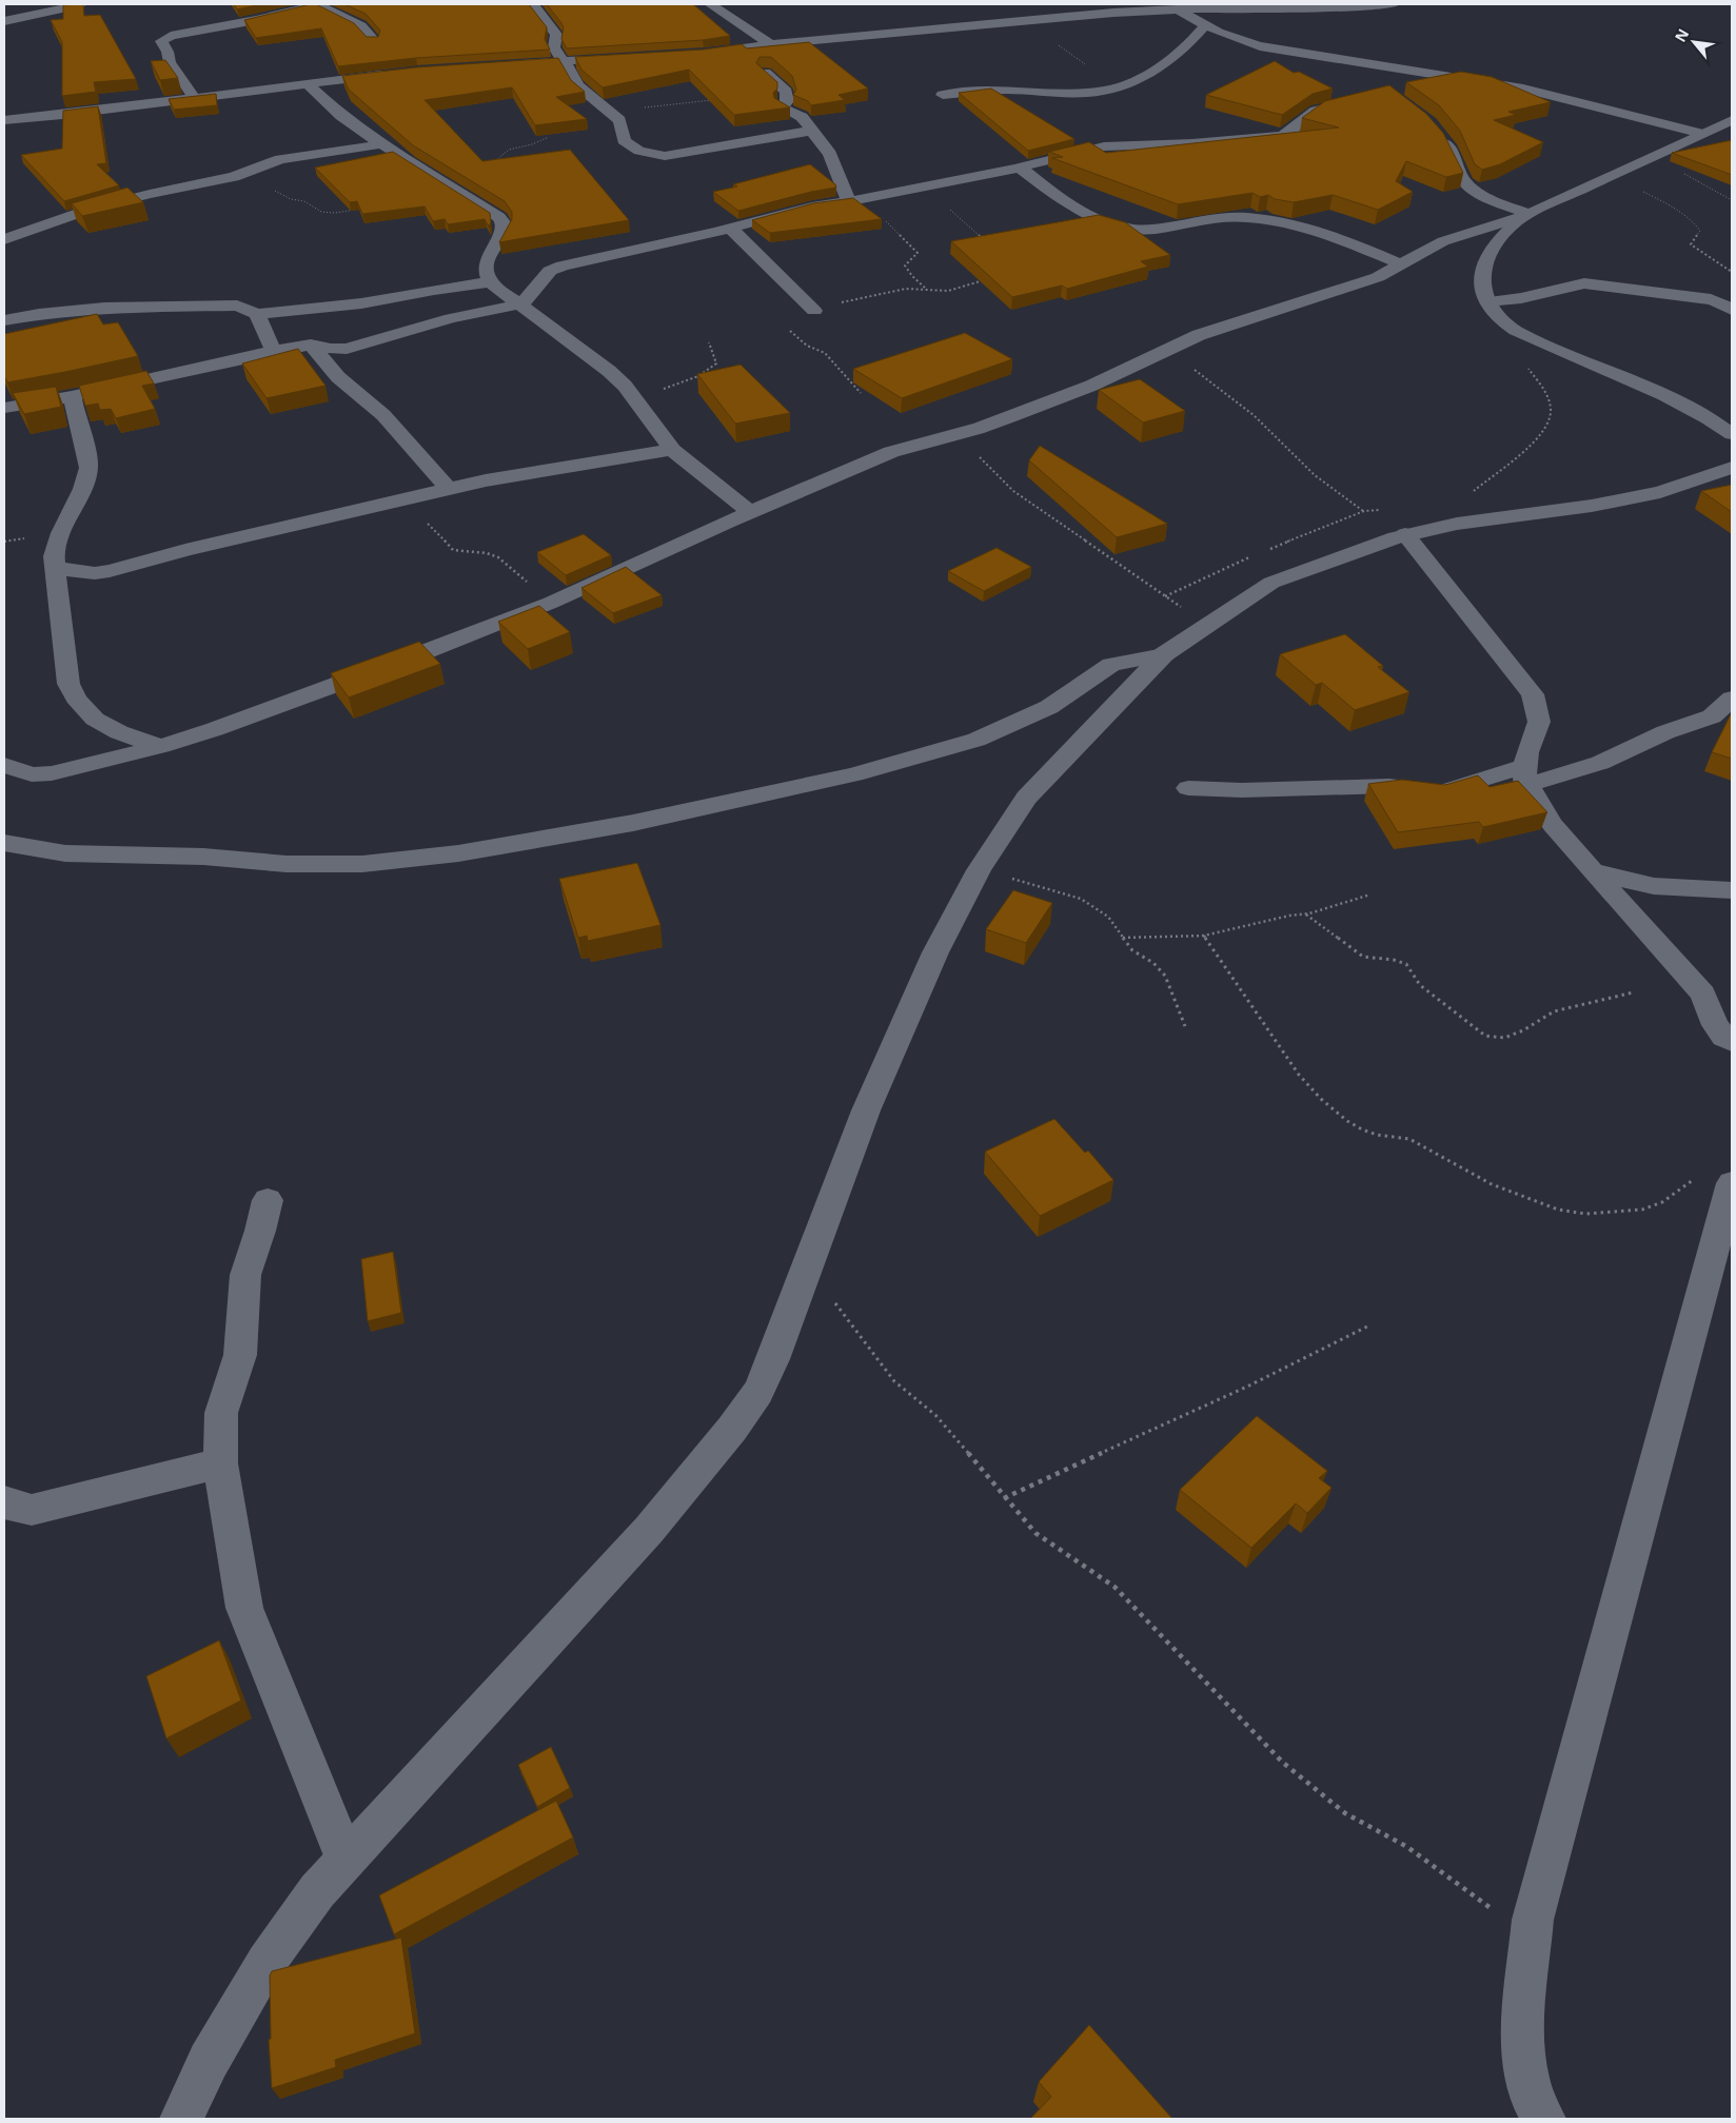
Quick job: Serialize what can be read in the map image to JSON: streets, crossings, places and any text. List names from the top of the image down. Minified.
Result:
{"north":"top left"}
